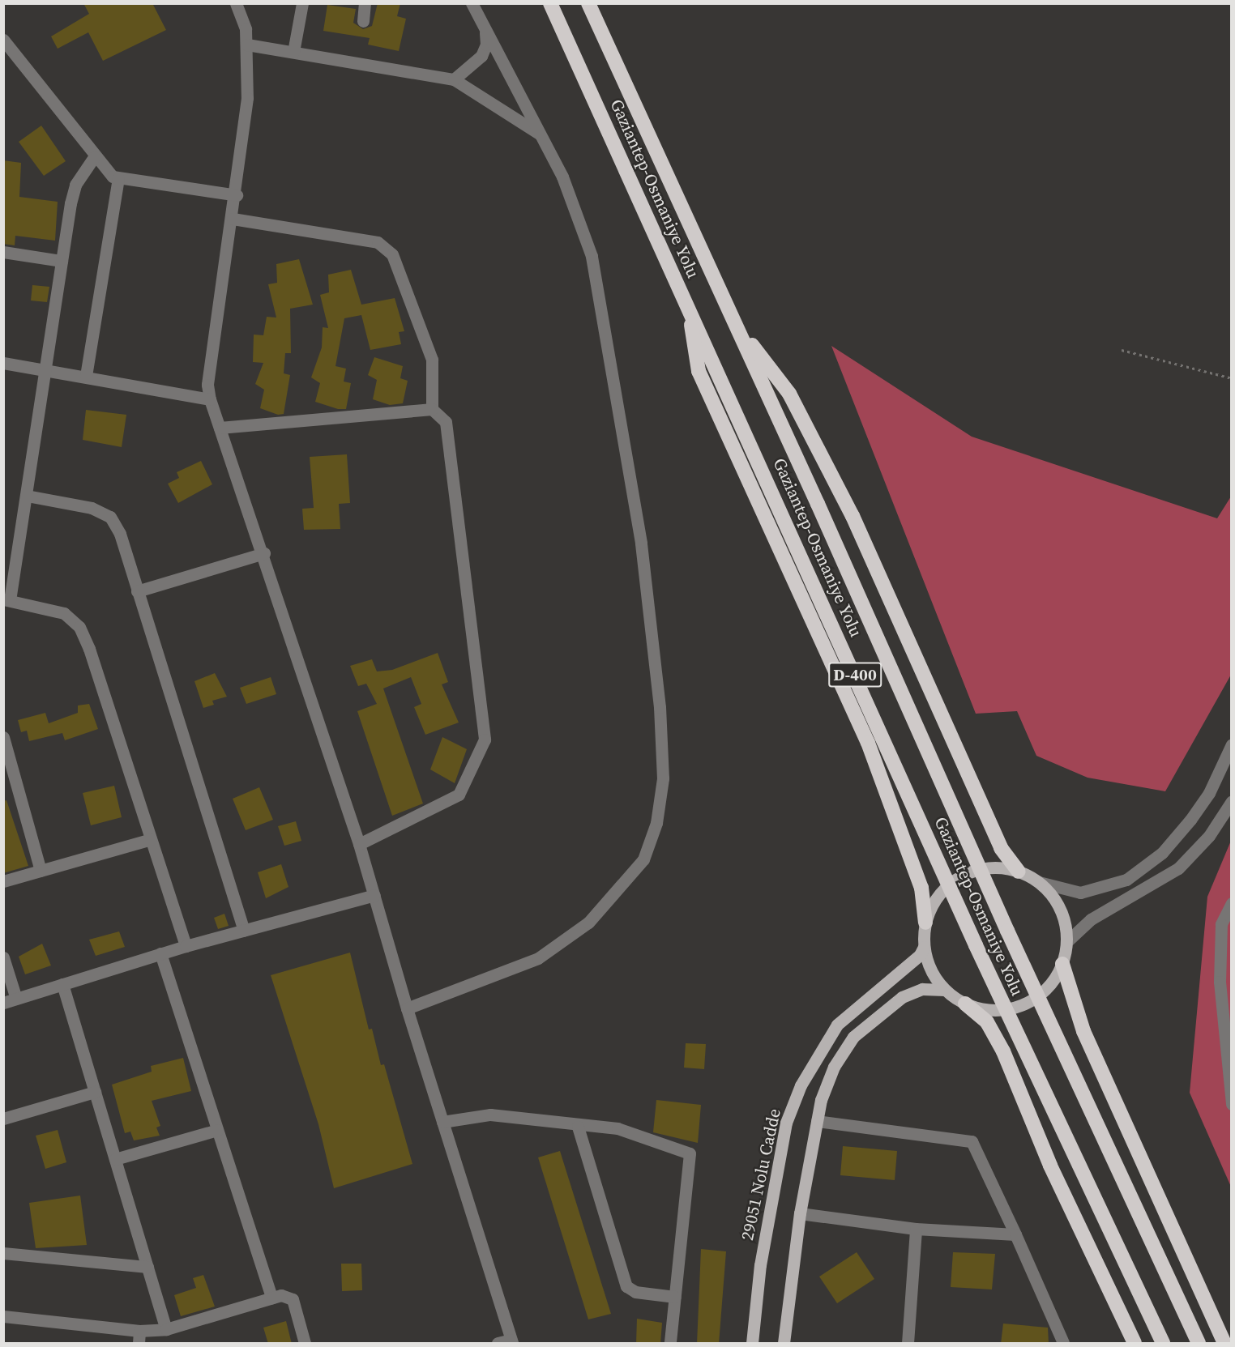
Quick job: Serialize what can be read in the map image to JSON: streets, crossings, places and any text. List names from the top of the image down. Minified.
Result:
{"streets":{"highway":["Gaziantep-Osmaniye Yolu","D-400"],"main road":["29051 Nolu Cadde"]}}
